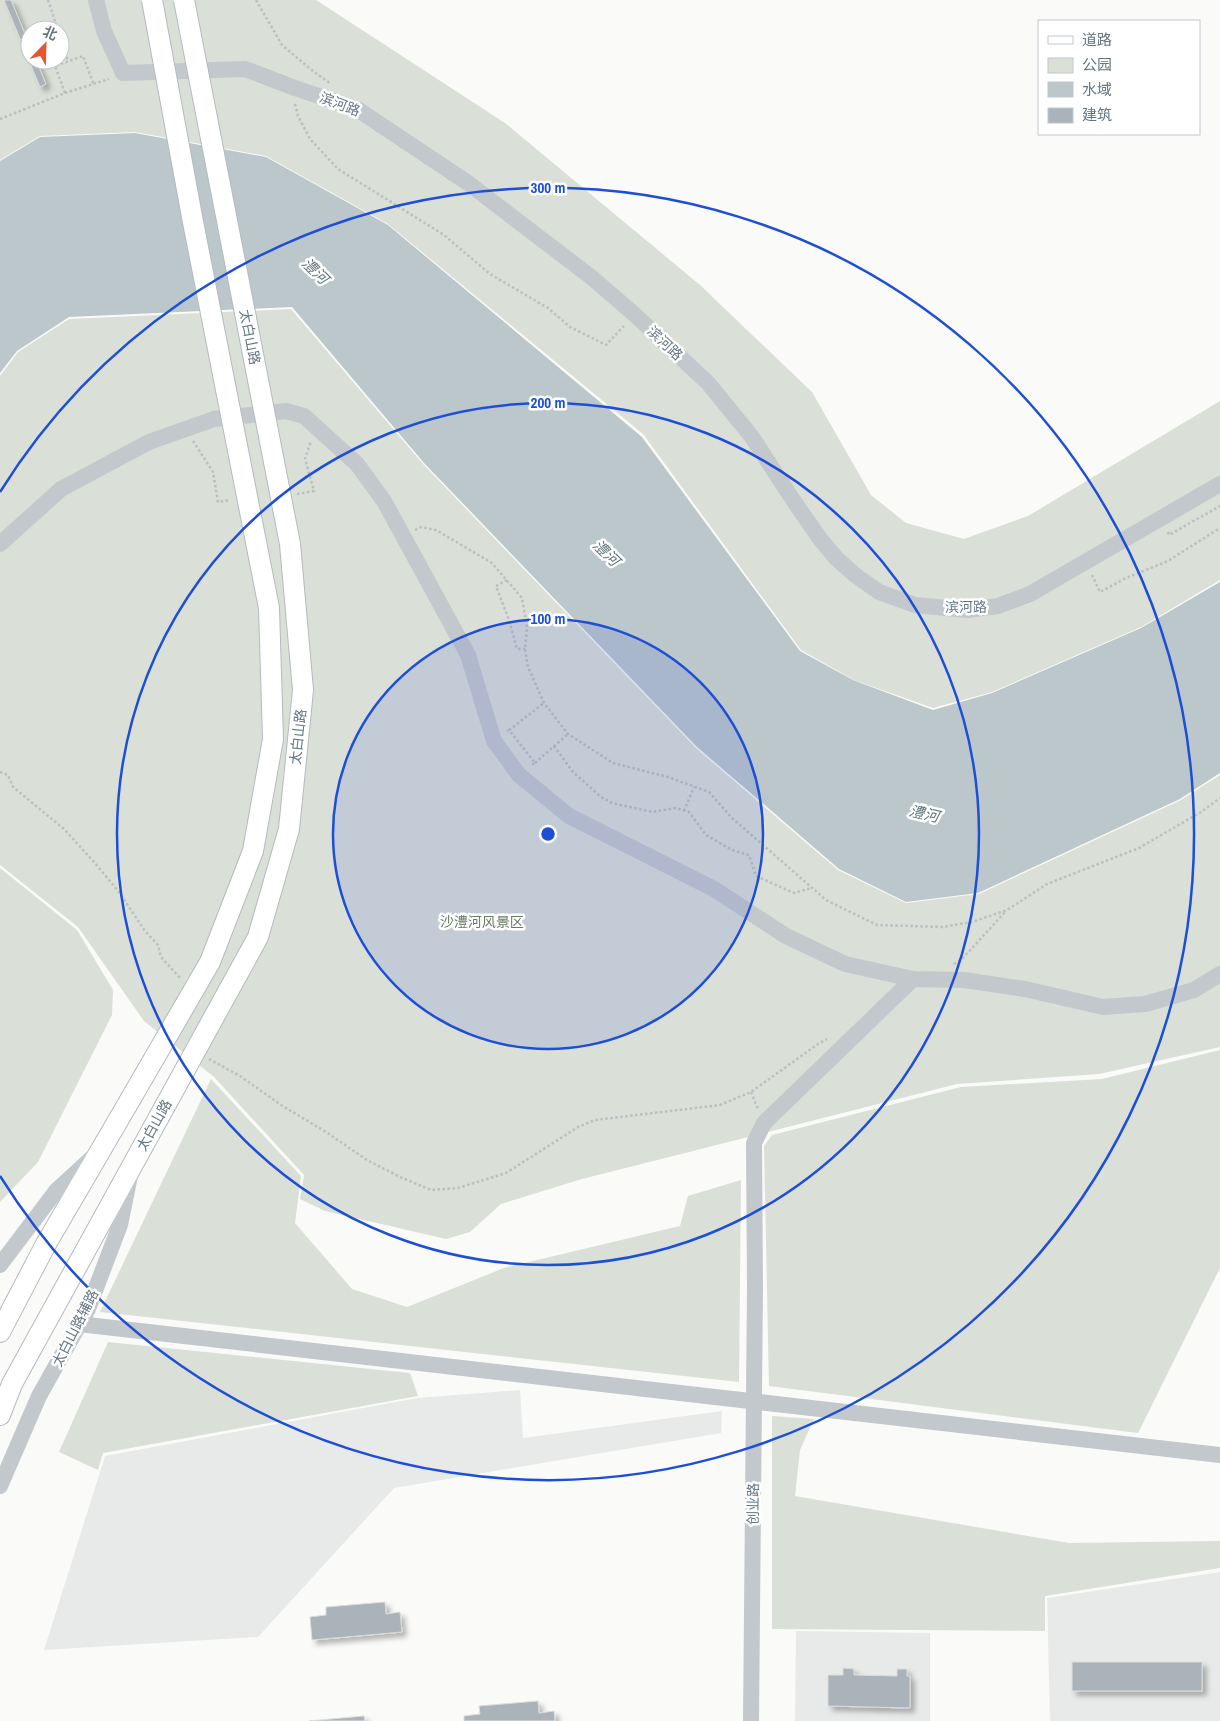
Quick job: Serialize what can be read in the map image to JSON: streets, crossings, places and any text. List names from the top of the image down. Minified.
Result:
{"streets":{"main road":["太白山路"],"street":["滨河路","太白山路辅路","创业路"]},"crossings":[["太白山路","太白山路辅路"]],"water":["澧河"],"parks":["沙澧河风景区"],"legend":["道路","公园","水域","建筑"],"north":"top right","rings":["300 m","200 m","100 m"]}
